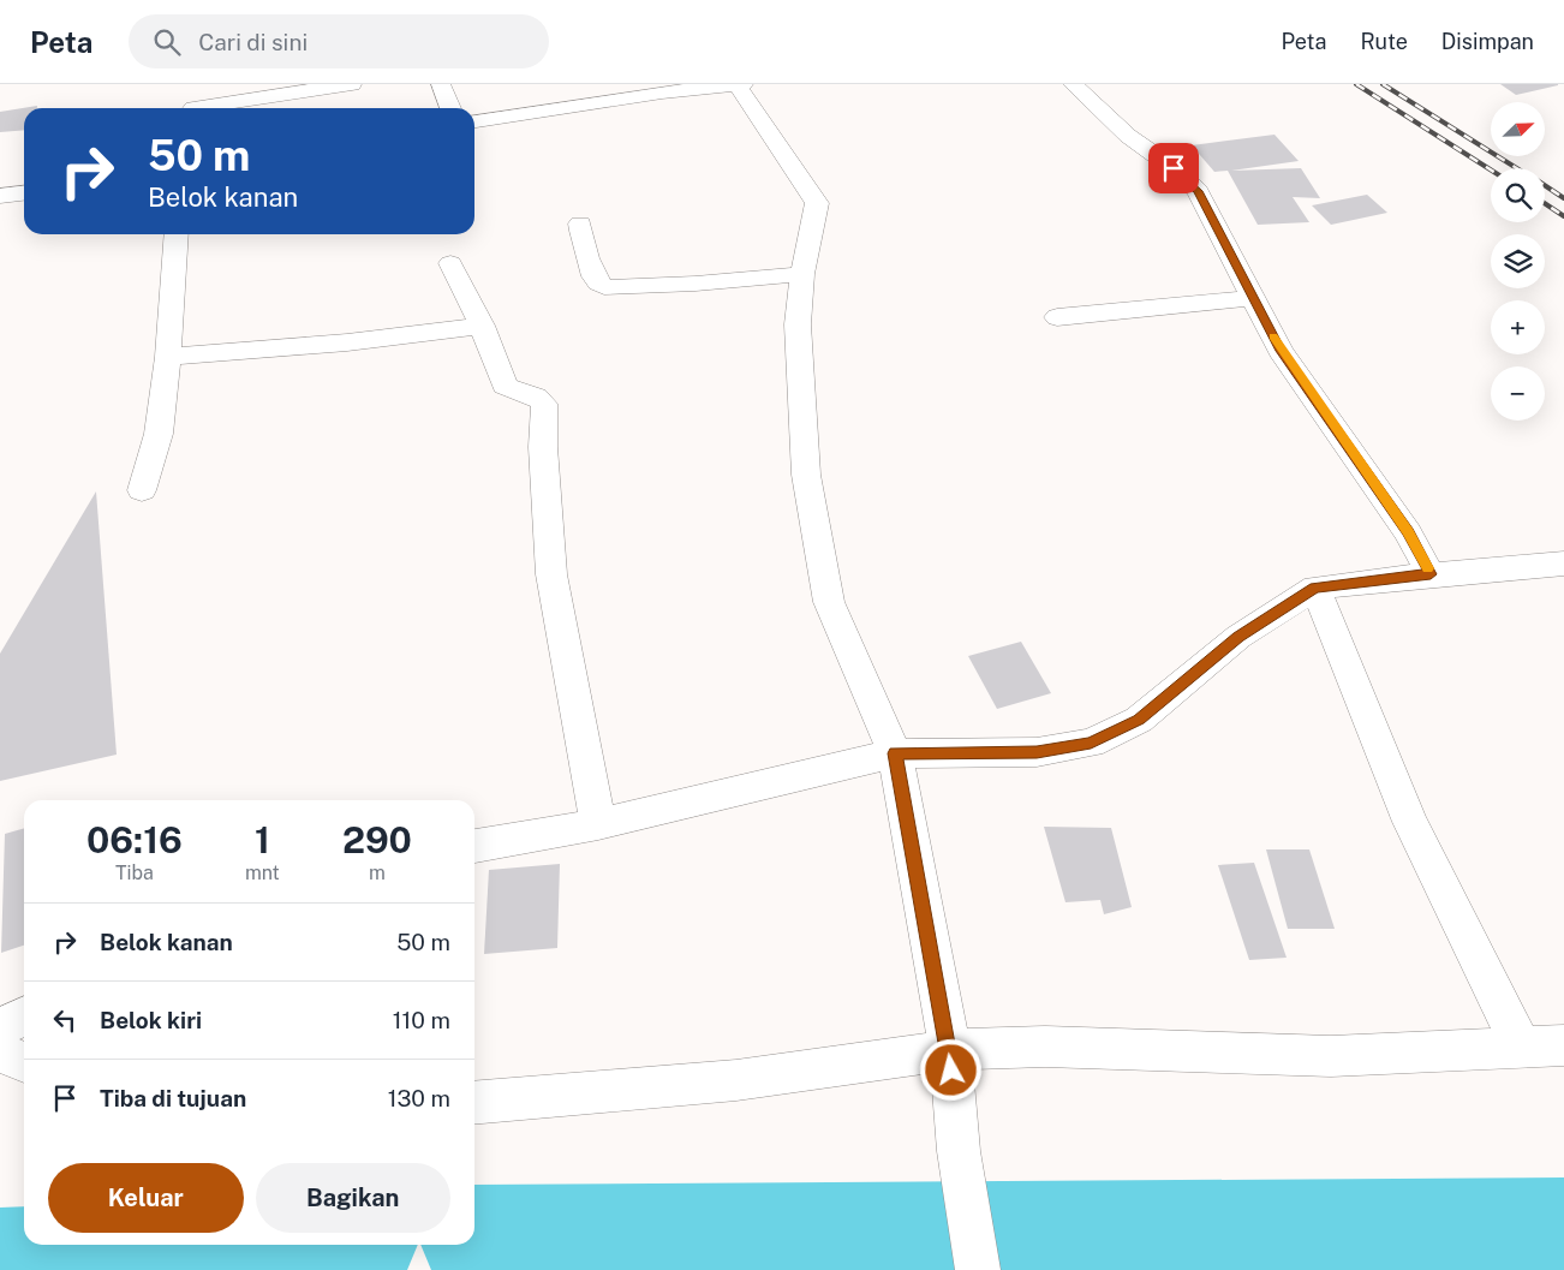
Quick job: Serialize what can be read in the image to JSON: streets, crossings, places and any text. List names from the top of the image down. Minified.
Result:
{"north":"top right","page":{"header":"Peta","search":"Cari di sini","nav":["Peta","Rute","Disimpan"],"map_buttons":["+","−"],"turn":["50 m","Belok kanan"],"eta":["06:16","Tiba","1","mnt","290","m"],"list":[{"name":"Belok kanan","value":"50 m"},{"name":"Belok kiri","value":"110 m"},{"name":"Tiba di tujuan","value":"130 m"}],"buttons":["Keluar","Bagikan"]}}
